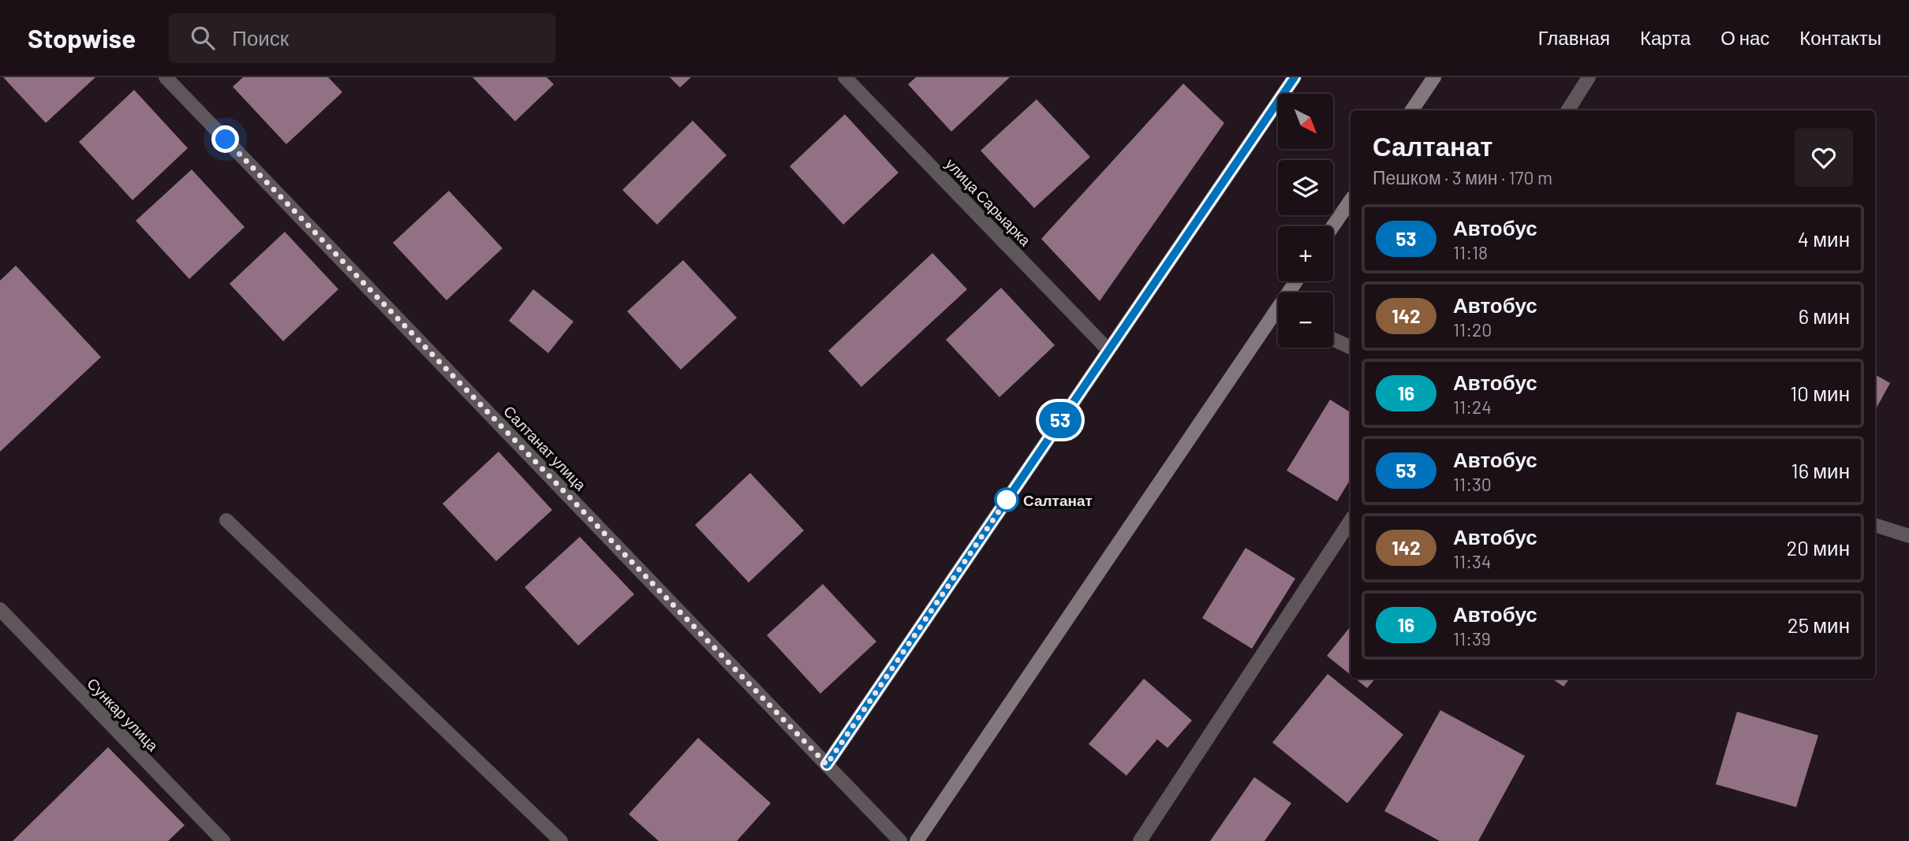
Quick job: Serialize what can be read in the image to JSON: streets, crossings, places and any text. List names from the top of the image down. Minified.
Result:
{"streets":{"street":["улица Сарыарка","Салтанат улица","Сункар улица"]},"places":["Салтанат"],"lines":["bus line 53"],"north":"bottom right","page":{"header":"Stopwise","search":"Поиск","nav":["Главная","Карта","О нас","Контакты"],"on_map":"53","map_buttons":["+","−"],"heading":["Салтанат","Пешком · 3 мин · 170 m"],"list":[{"mark":"53","name":"Автобус","note":"11:18","value":"4 мин"},{"mark":"142","name":"Автобус","note":"11:20","value":"6 мин"},{"mark":"16","name":"Автобус","note":"11:24","value":"10 мин"},{"mark":"53","name":"Автобус","note":"11:30","value":"16 мин"},{"mark":"142","name":"Автобус","note":"11:34","value":"20 мин"},{"mark":"16","name":"Автобус","note":"11:39","value":"25 мин"}]}}
